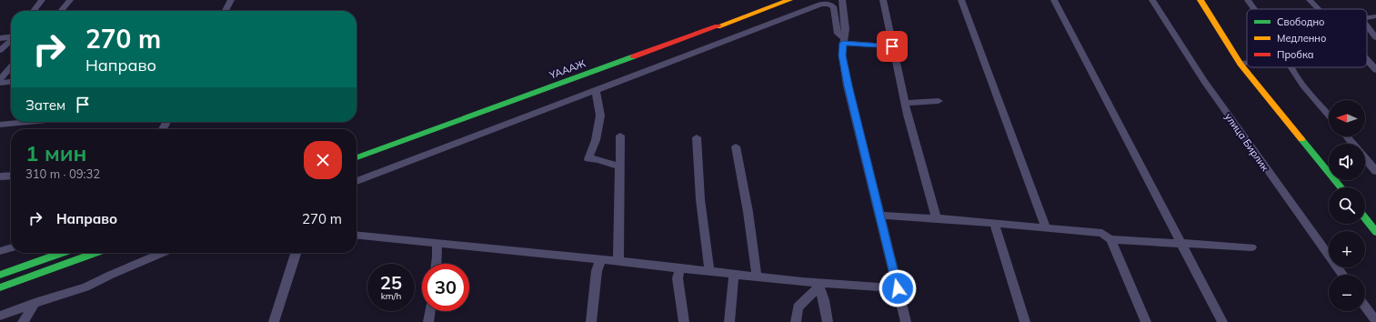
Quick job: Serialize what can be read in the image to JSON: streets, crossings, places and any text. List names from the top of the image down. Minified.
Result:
{"streets":{"main road":["ҮАААЖ"],"street":["улица Бирлик"]},"legend":["Свободно","Медленно","Пробка"],"north":"left","page":{"turn":["270 m","Направо"],"then":"Затем","map_buttons":["+","−"],"heading":["1 мин","310 m · 09:32"],"list":[{"name":"Направо","value":"270 m"}],"speed":"25 km/h","limit":"30"}}
